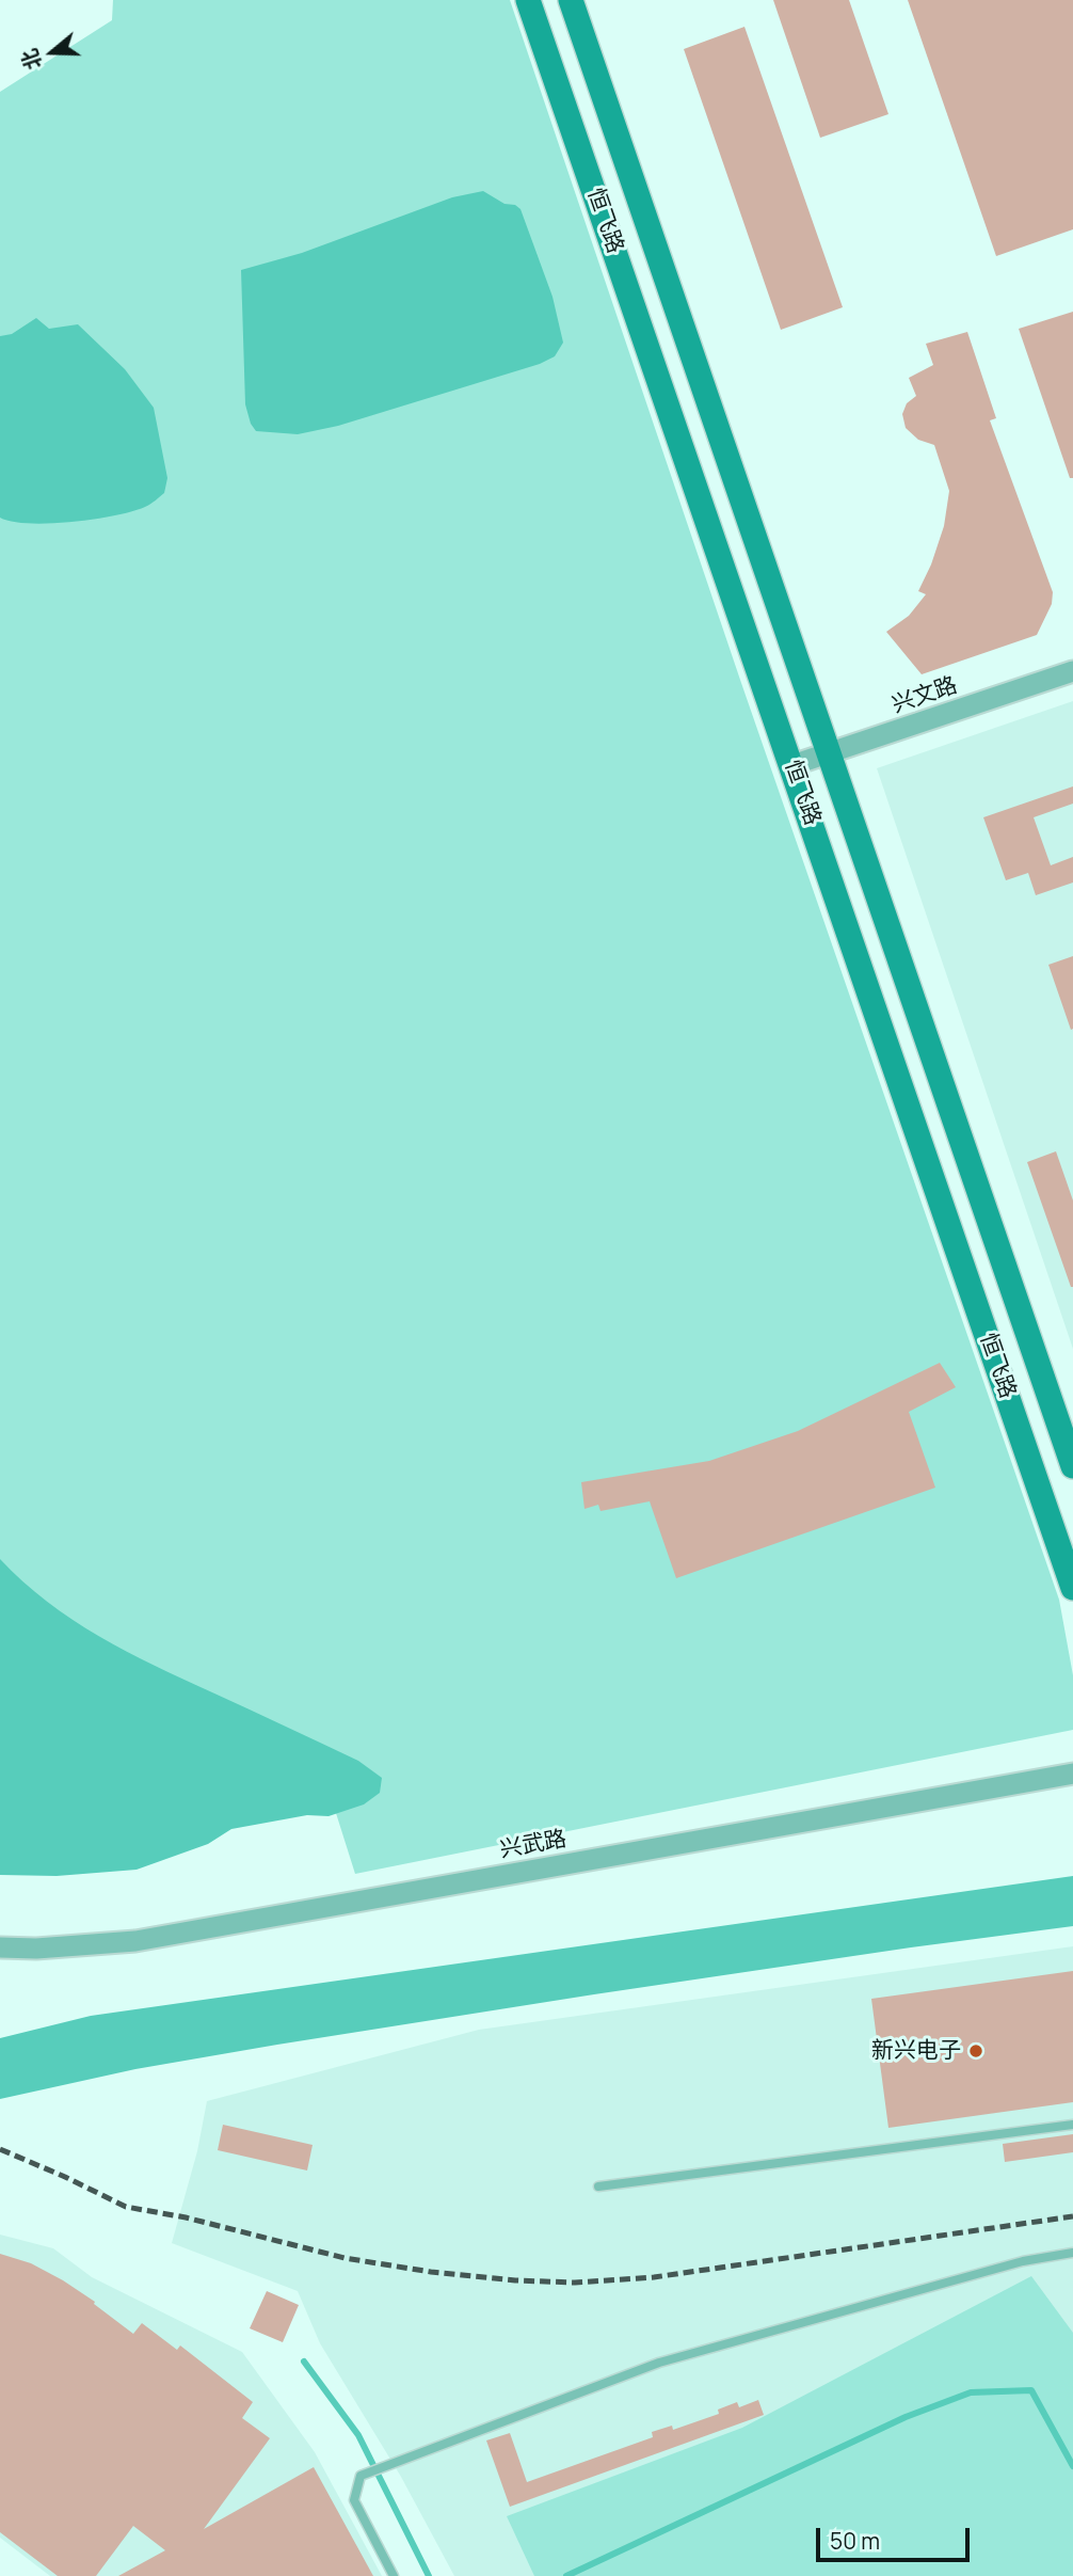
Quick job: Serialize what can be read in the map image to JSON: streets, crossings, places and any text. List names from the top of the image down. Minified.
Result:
{"streets":{"main road":["恒飞路"],"street":["兴文路","兴武路"]},"crossings":[["恒飞路","兴文路"]],"places":["新兴电子"],"scale_bar":"50 m","north":"left"}
